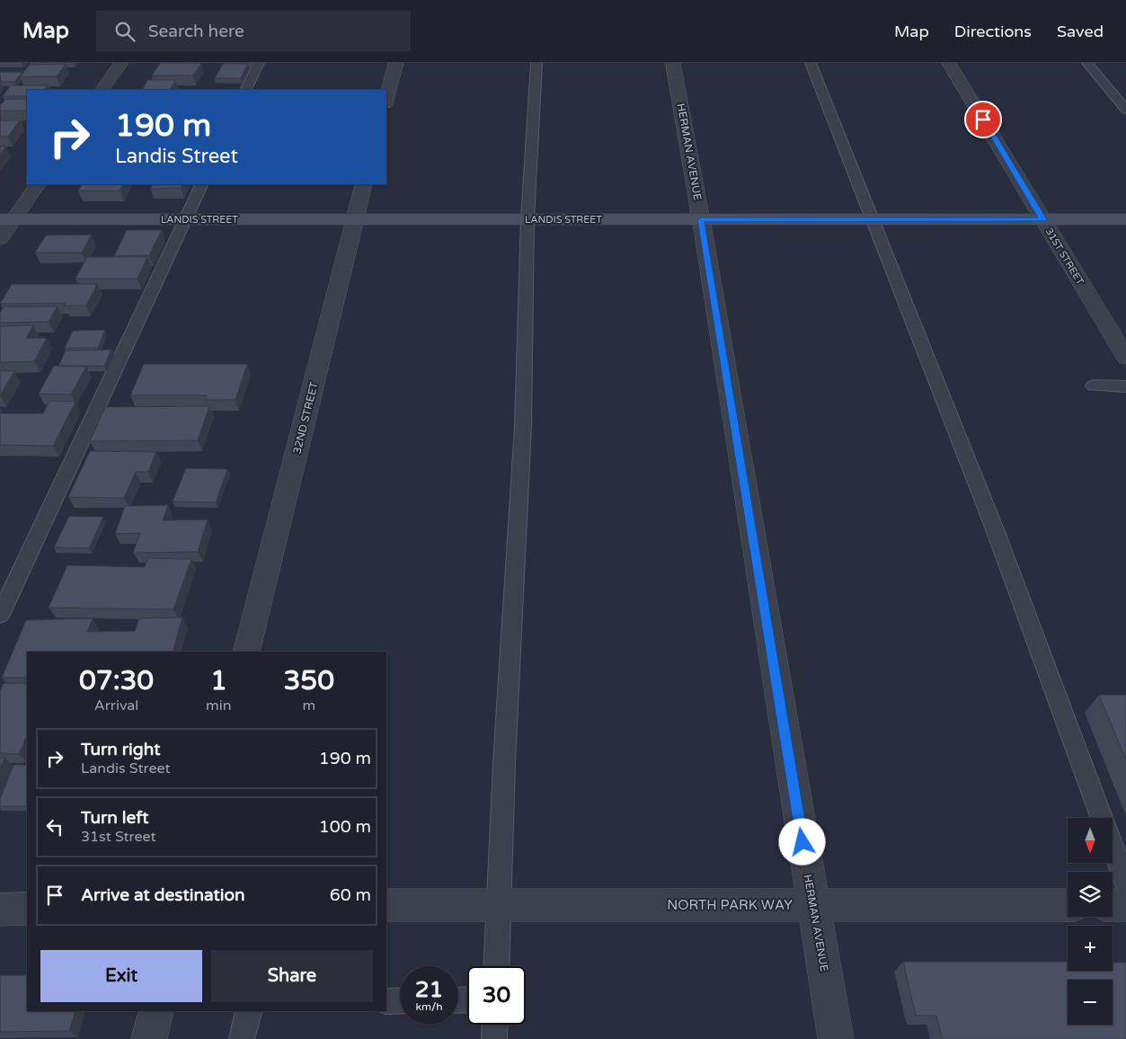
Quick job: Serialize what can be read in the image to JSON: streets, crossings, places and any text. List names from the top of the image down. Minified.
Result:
{"streets":{"main road":["LANDIS STREET"],"street":["HERMAN AVENUE","31ST STREET","32ND STREET","NORTH PARK WAY"]},"crossings":[["HERMAN AVENUE","LANDIS STREET"],["HERMAN AVENUE","NORTH PARK WAY"],["LANDIS STREET","31ST STREET"],["LANDIS STREET","32ND STREET"]],"north":"bottom","page":{"header":"Map","search":"Search here","nav":["Map","Directions","Saved"],"turn":["190 m","Landis Street"],"eta":["07:30","Arrival","1","min","350","m"],"list":[{"name":"Turn right","note":"Landis Street","value":"190 m"},{"name":"Turn left","note":"31st Street","value":"100 m"},{"name":"Arrive at destination","value":"60 m"}],"map_buttons":["+","−"],"buttons":["Exit","Share"],"speed":"21 km/h","limit":"30"}}
